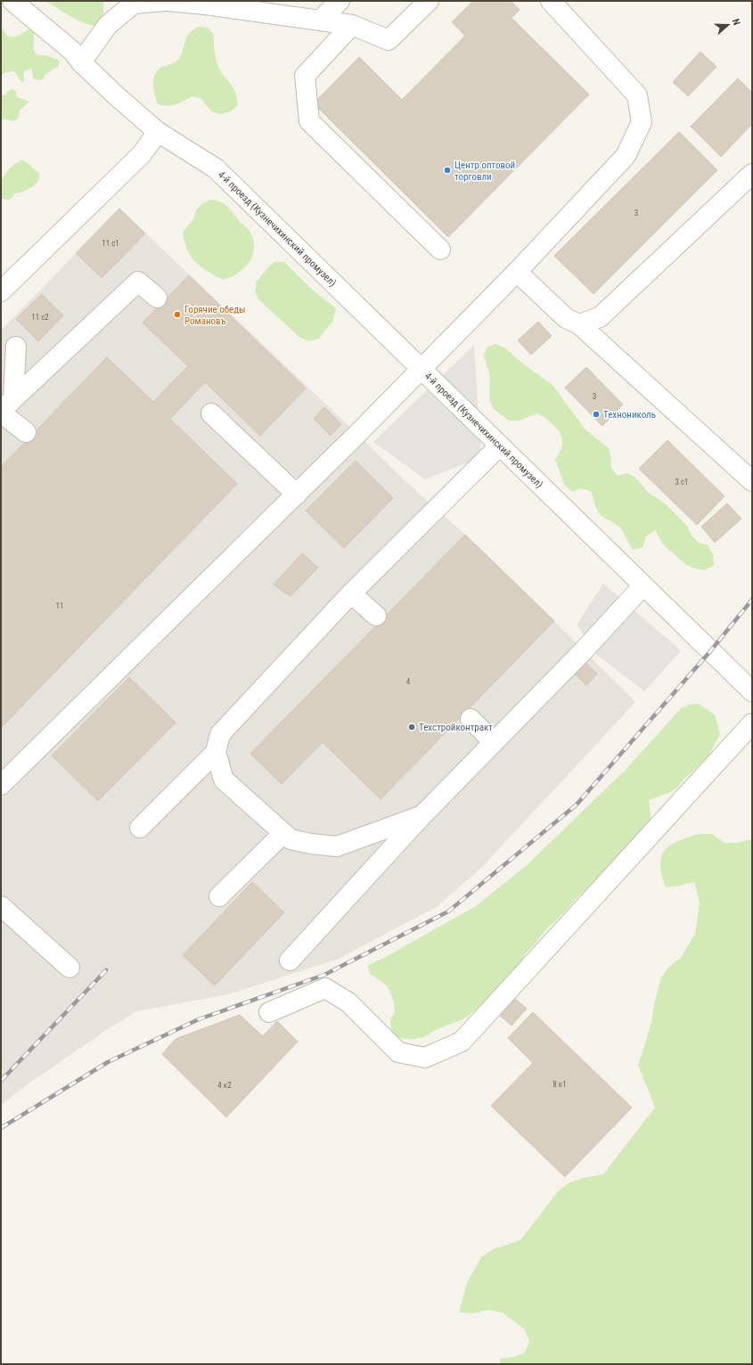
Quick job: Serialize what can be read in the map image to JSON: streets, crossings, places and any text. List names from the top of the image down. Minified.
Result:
{"streets":{"street":["4-й проезд (Кузнечихинский промузел)"]},"places":["Центр оптовой торговли","Горячие обеды Романовъ","Технониколь","Техстройконтракт"],"house_numbers":["3","11 с1","11 с2","3","3 с1","11","4","8 к1","4 к2"],"north":"right"}
